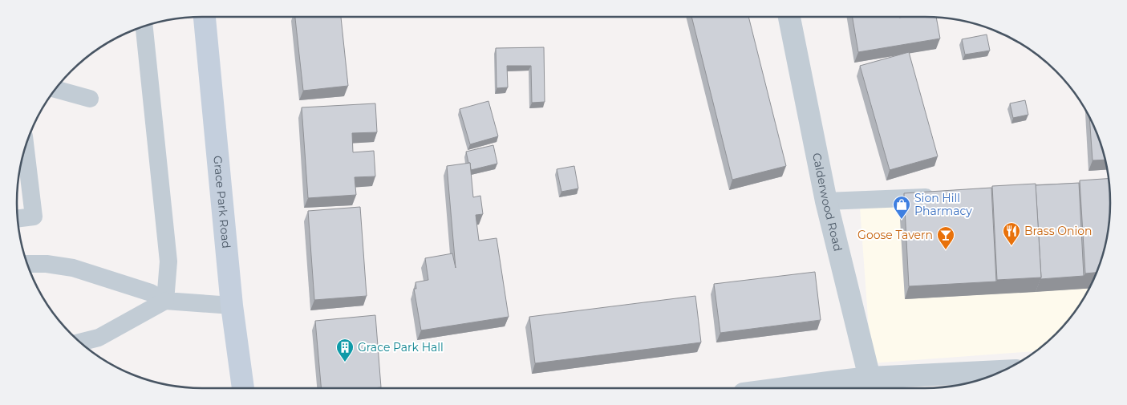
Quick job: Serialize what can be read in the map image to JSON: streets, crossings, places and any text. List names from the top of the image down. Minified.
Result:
{"streets":{"street":["Calderwood Road","Grace Park Road"]},"places":{"shop":["Sion Hill Pharmacy"],"restaurant":["Brass Onion"],"bar":["Goose Tavern"],"building":["Grace Park Hall"]}}
